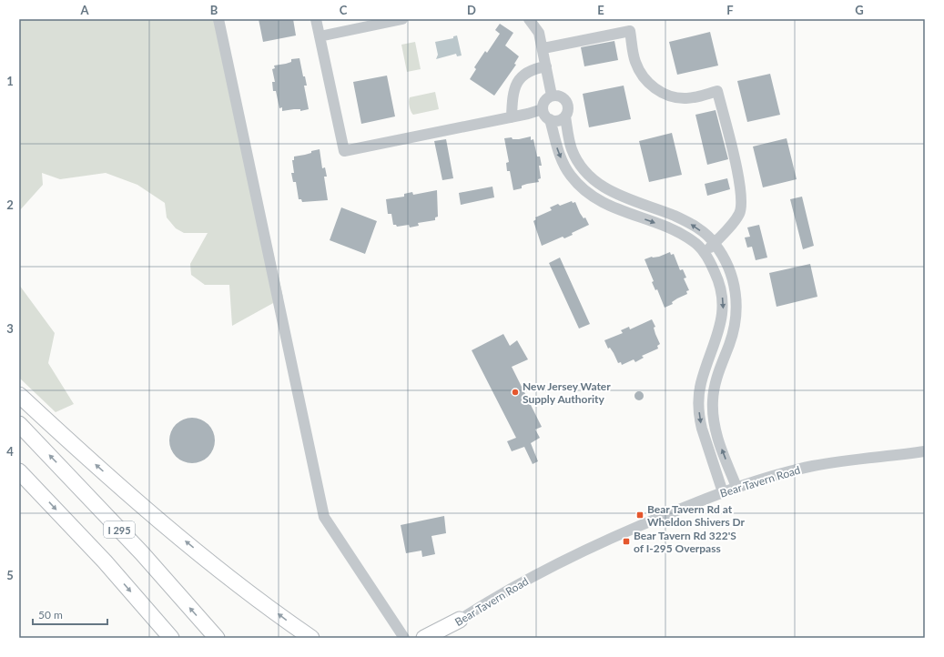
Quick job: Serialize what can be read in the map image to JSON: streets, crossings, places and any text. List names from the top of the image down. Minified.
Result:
{"streets":{"highway":["I 295"],"street":["Bear Tavern Road"]},"places":{"other":["New Jersey Water Supply Authority"],"transit":["Bear Tavern Rd at Wheldon Shivers Dr","Bear Tavern Rd 322'S of I-295 Overpass"]},"scale_bar":"50 m","grid":{"columns":["A","B","C","D","E","F","G"],"rows":["1","2","3","4","5"]}}
